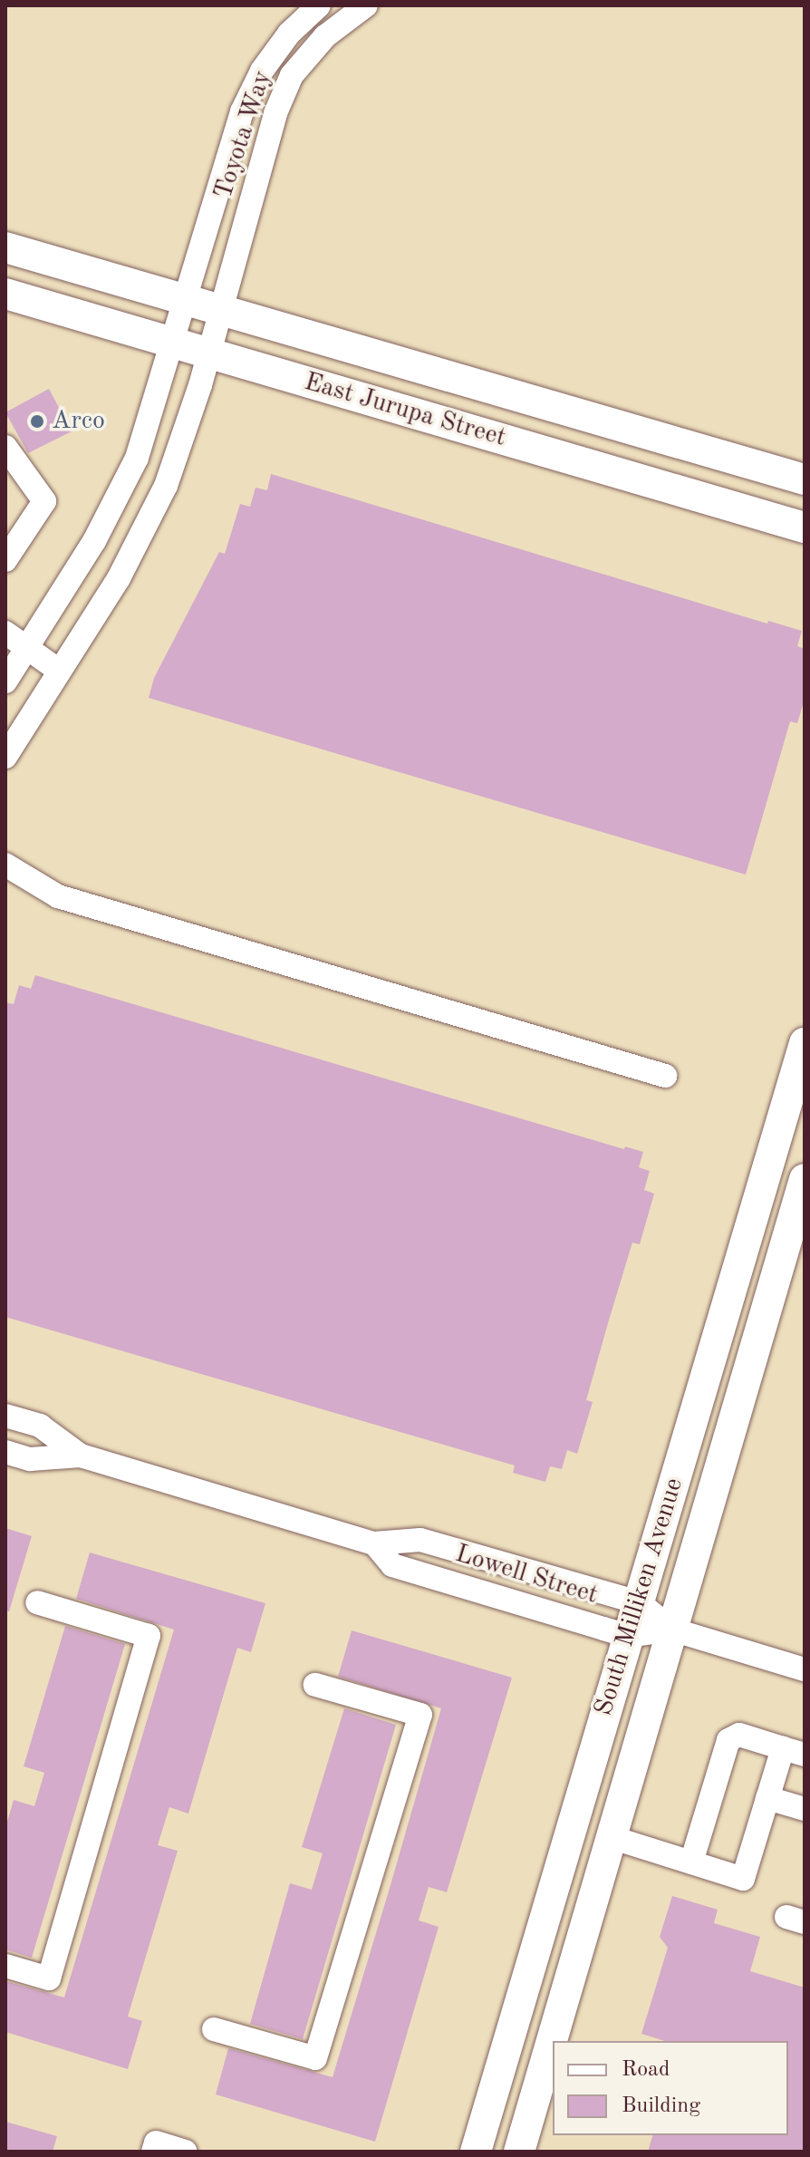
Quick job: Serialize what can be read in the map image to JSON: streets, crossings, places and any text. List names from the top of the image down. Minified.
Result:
{"streets":{"main road":["East Jurupa Street","South Milliken Avenue"],"street":["Toyota Way","Lowell Street"]},"crossings":[["Toyota Way","East Jurupa Street"],["Lowell Street","South Milliken Avenue"]],"places":["Arco"],"legend":["Road","Building"]}
